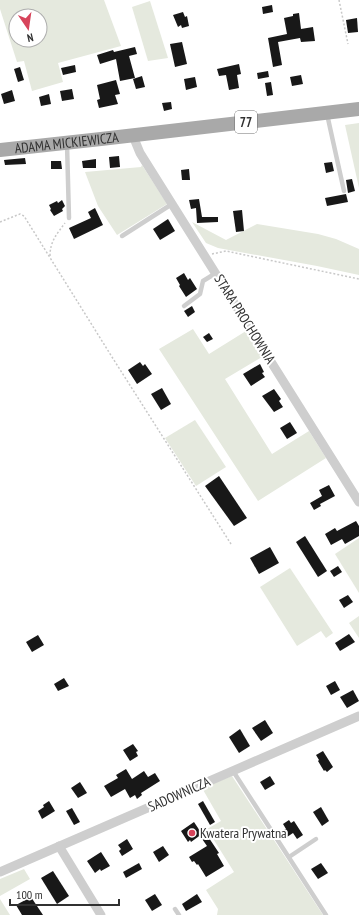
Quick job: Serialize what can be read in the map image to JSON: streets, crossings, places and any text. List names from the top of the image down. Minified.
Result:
{"streets":{"main road":["77","ADAMA MICKIEWICZA"],"street":["STARA PROCHOWNIA","SADOWNICZA"]},"crossings":[["77","ADAMA MICKIEWICZA"],["77","STARA PROCHOWNIA"],["ADAMA MICKIEWICZA","STARA PROCHOWNIA"]],"places":["Kwatera Prywatna"],"scale_bar":"100 m","north":"bottom"}
